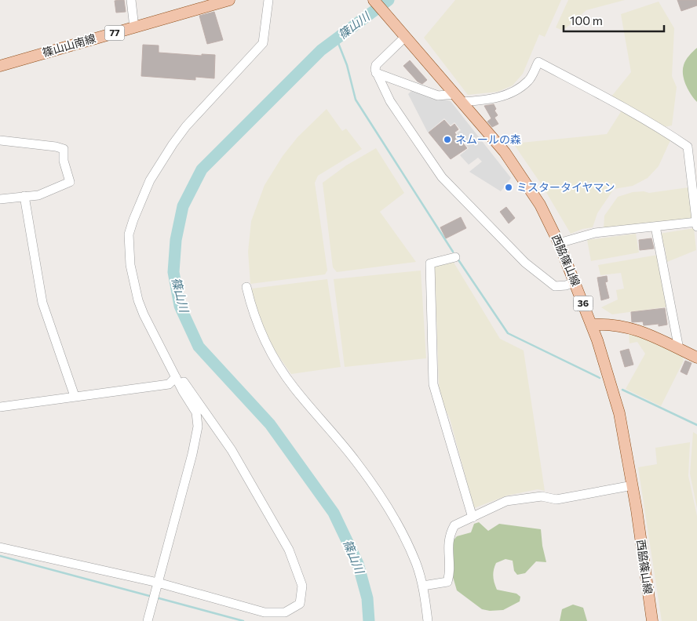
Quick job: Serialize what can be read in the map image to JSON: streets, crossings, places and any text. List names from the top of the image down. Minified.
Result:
{"streets":{"main road":["77","篠山山南線","西脇篠山線","36"]},"water":["篠山川"],"places":["ネムールの森","ミスタータイヤマン"],"scale_bar":"100 m"}
